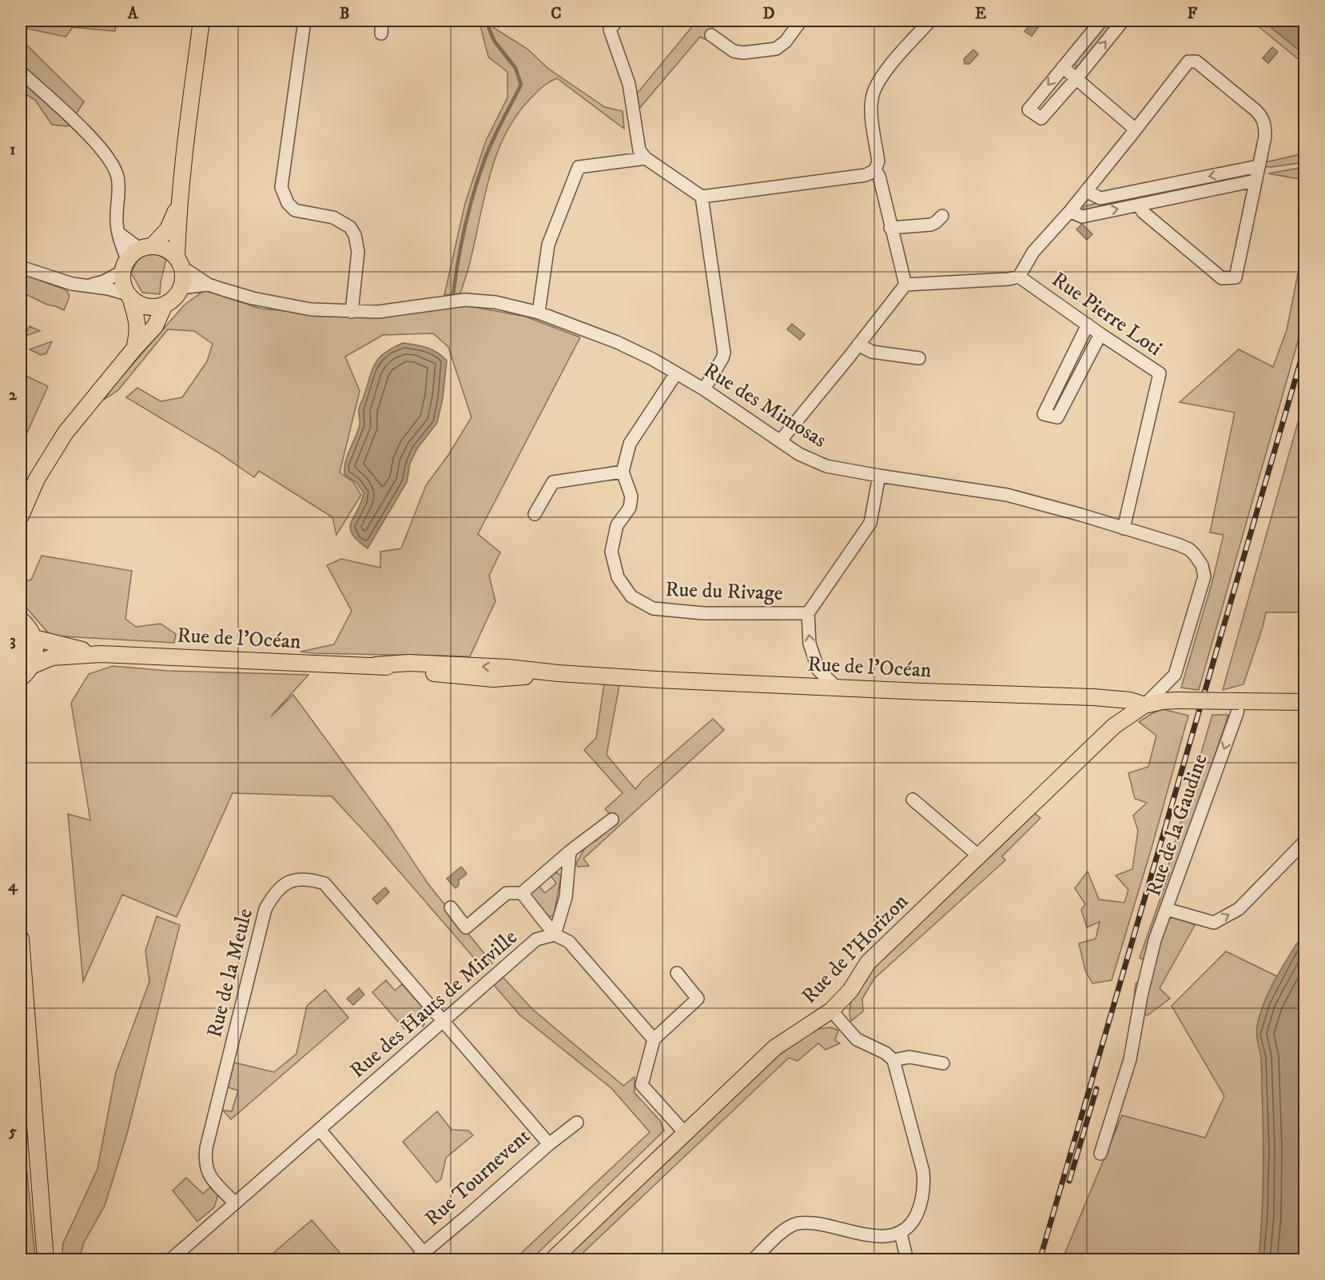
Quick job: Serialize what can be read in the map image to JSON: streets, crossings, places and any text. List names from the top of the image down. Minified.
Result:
{"streets":{"main road":["Rue de l'Océan","Rue de l'Horizon"],"street":["Rue Pierre Loti","Rue des Mimosas","Rue du Rivage","Rue de la Gaudine","Rue de la Meule","Rue des Hauts de Mirville","Rue Tournevent"]},"crossings":[["Rue Pierre Loti","Rue des Mimosas"],["Rue des Mimosas","Rue du Rivage"],["Rue des Mimosas","Rue de l'Océan"],["Rue des Mimosas","Rue de l'Horizon"],["Rue du Rivage","Rue de l'Océan"],["Rue de l'Océan","Rue de la Gaudine"],["Rue de l'Océan","Rue de l'Horizon"],["Rue de la Meule","Rue des Hauts de Mirville"],["Rue de la Meule","Rue Tournevent"],["Rue des Hauts de Mirville","Rue Tournevent"]],"grid":{"columns":["A","B","C","D","E","F"],"rows":["1","2","3","4","5"]}}
